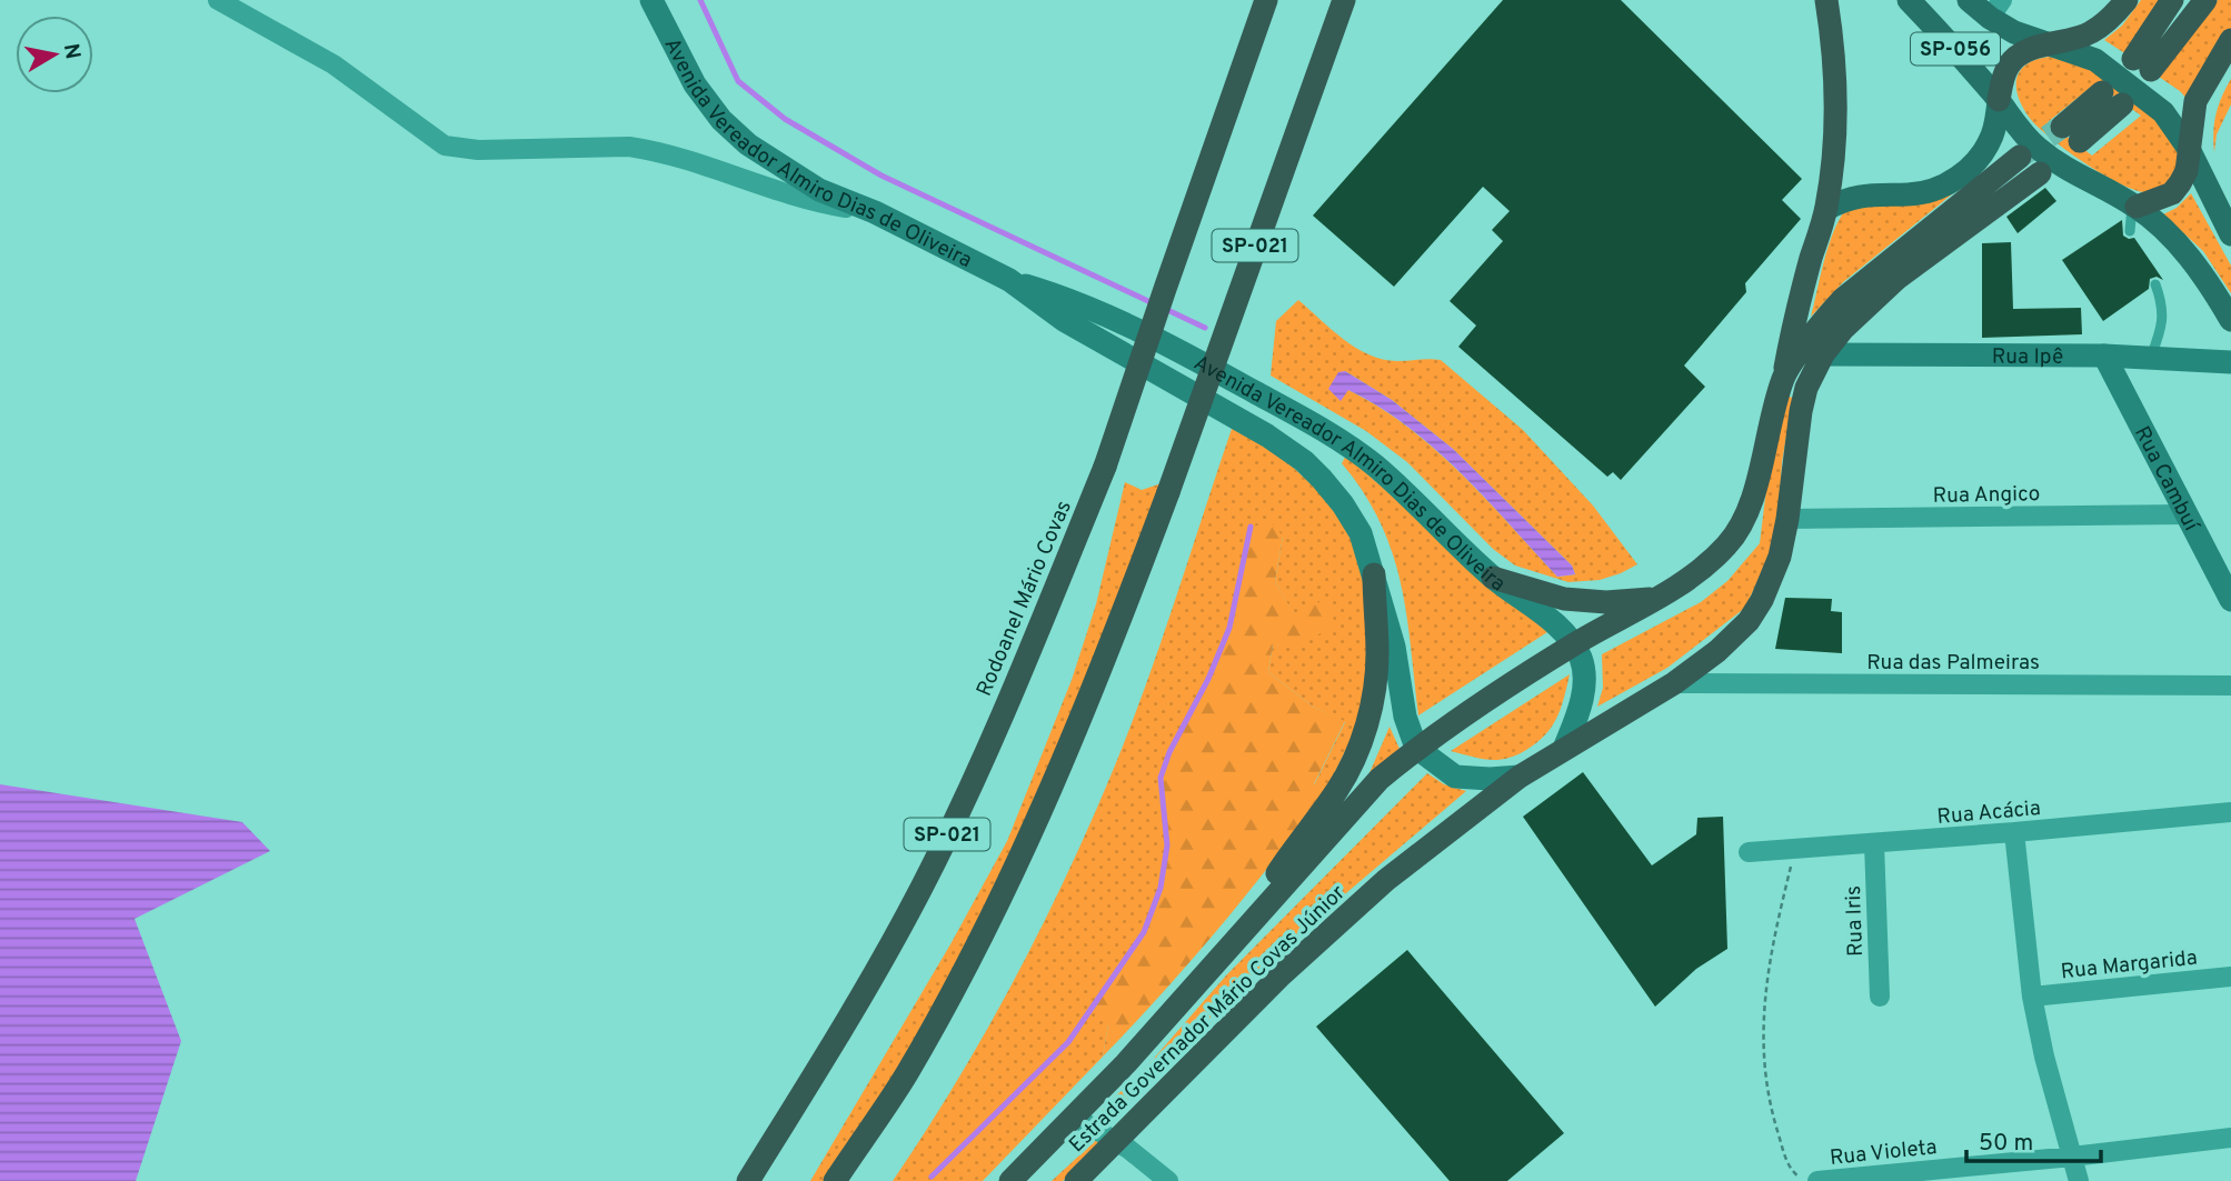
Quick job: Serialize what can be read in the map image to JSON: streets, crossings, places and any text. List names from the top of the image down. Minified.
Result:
{"streets":{"highway":["SP-056","SP-021","Rodoanel Mário Covas","Estrada Governador Mário Covas Júnior"],"main road":["Avenida Vereador Almiro Dias de Oliveira","Rua Ipê","Rua Cambuí"],"street":["Rua Angico","Rua das Palmeiras","Rua Acácia","Rua Iris","Rua Margarida","Rua Violeta"]},"crossings":[["Avenida Vereador Almiro Dias de Oliveira","Estrada Governador Mário Covas Júnior"],["Rua Ipê","Rua Cambuí"],["Rua Ipê","Estrada Governador Mário Covas Júnior"],["Rua Cambuí","Rua Angico"],["Rua Angico","Estrada Governador Mário Covas Júnior"],["Rua das Palmeiras","Estrada Governador Mário Covas Júnior"],["Rua Acácia","Rua Iris"]],"scale_bar":"50 m","north":"right"}
